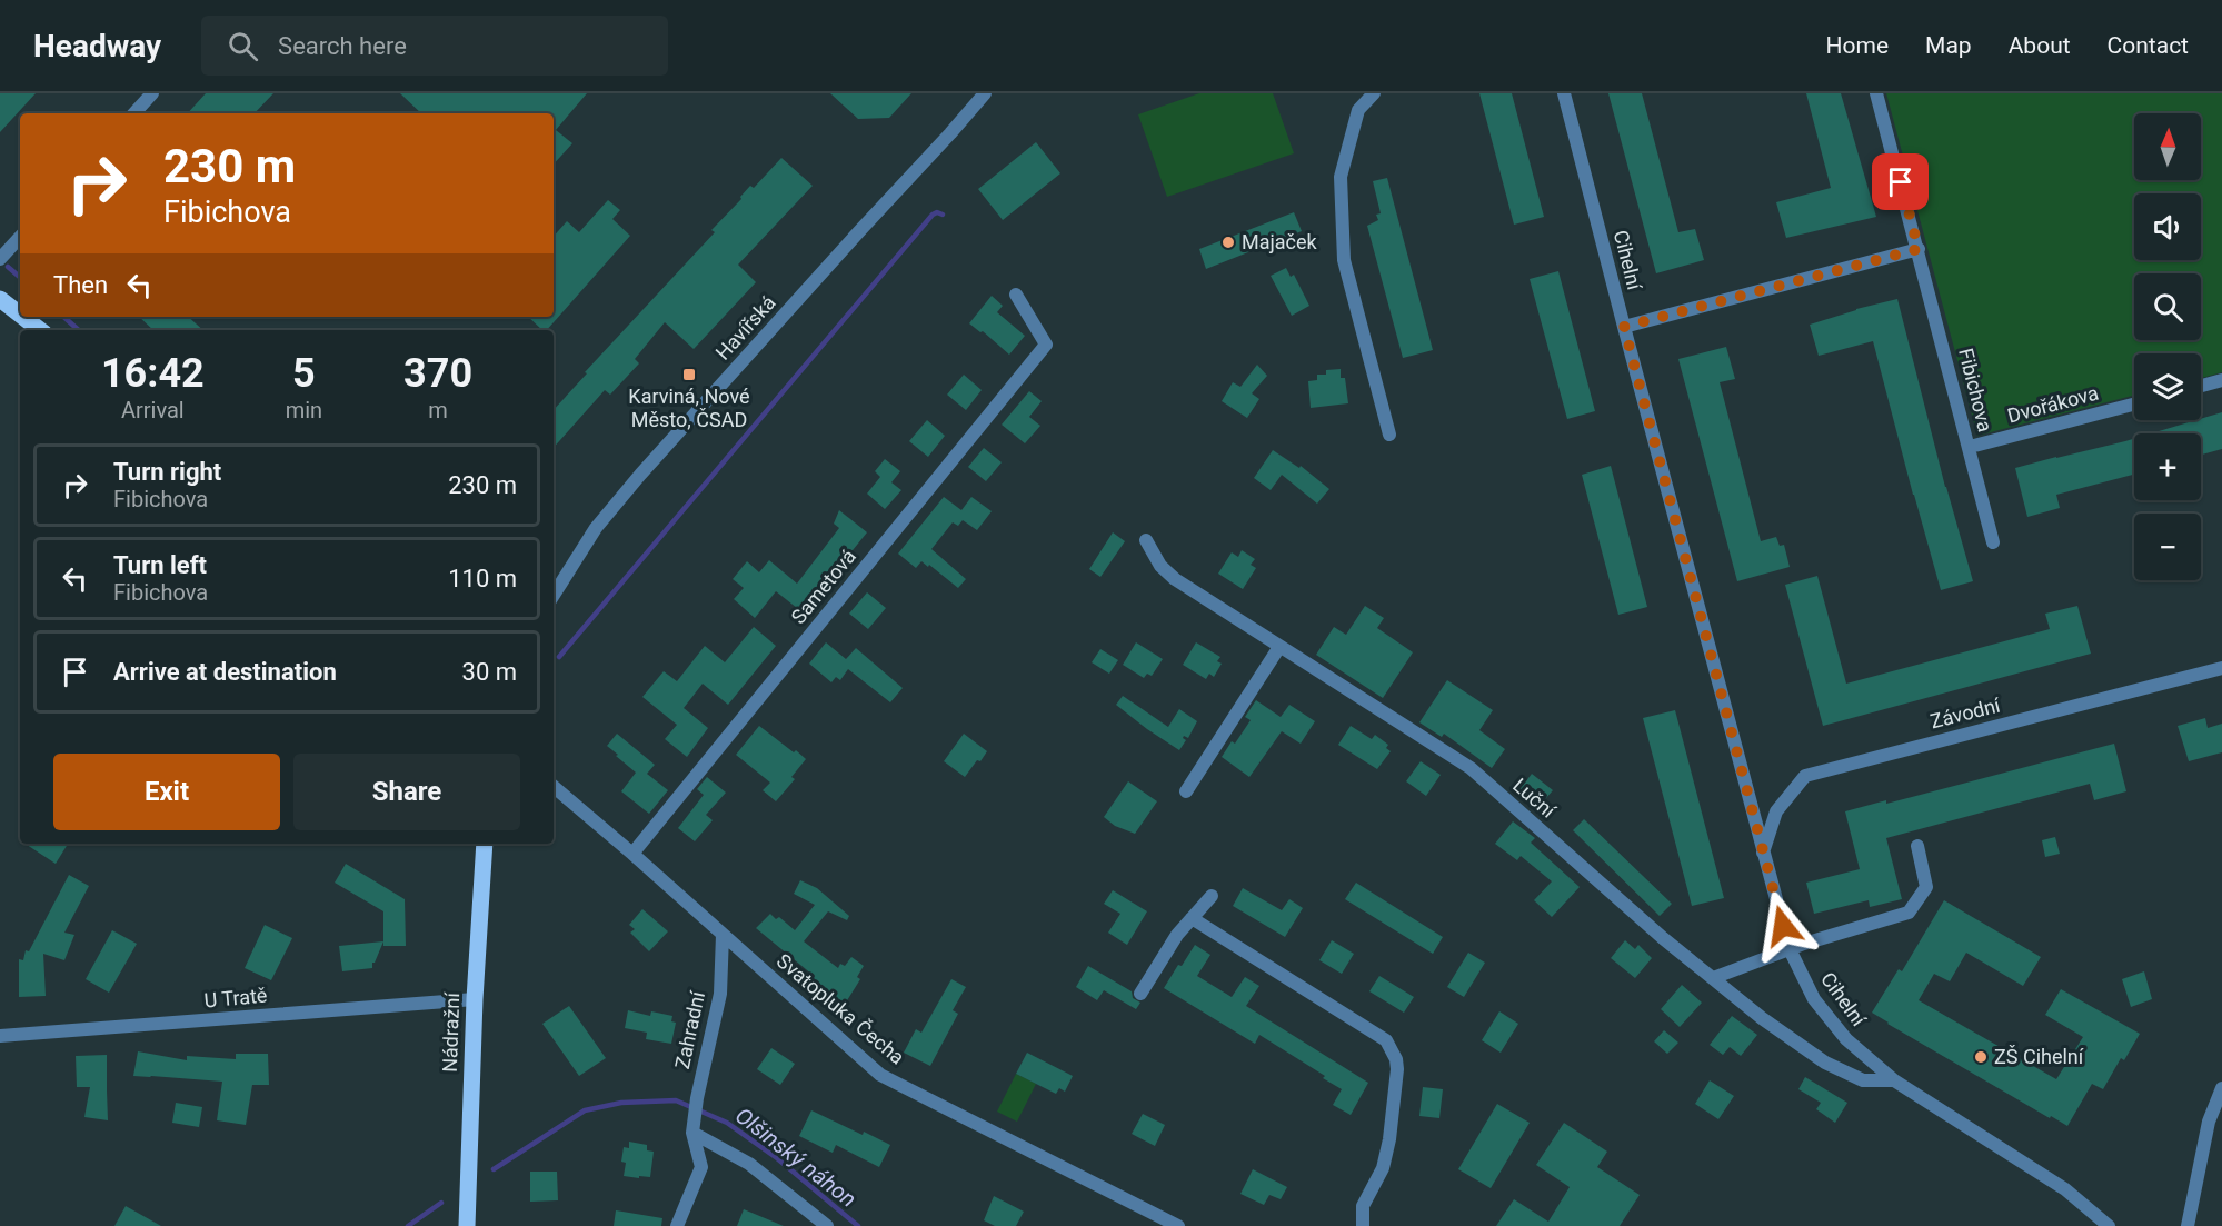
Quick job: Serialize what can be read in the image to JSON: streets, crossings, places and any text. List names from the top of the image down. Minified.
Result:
{"streets":{"main road":["Nádražní"],"street":["Cihelní","Havířská","Fibichova","Dvořákova","Sametová","Závodní","Luční","U Tratě","Svatopluka Čecha","Zahradní"]},"crossings":[["Cihelní","Závodní"],["Cihelní","Luční"],["Fibichova","Dvořákova"],["Sametová","Svatopluka Čecha"],["U Tratě","Nádražní"],["Svatopluka Čecha","Zahradní"]],"water":["Olšinský náhon"],"places":{"other":["Majaček","ZŠ Cihelní"],"transit":["Karviná, Nové Město, ČSAD"]},"north":"top","page":{"header":"Headway","search":"Search here","nav":["Home","Map","About","Contact"],"map_buttons":["+","−"],"turn":["230 m","Fibichova"],"then":"Then","eta":["16:42","Arrival","5","min","370","m"],"list":[{"name":"Turn right","note":"Fibichova","value":"230 m"},{"name":"Turn left","note":"Fibichova","value":"110 m"},{"name":"Arrive at destination","value":"30 m"}],"buttons":["Exit","Share"]}}
